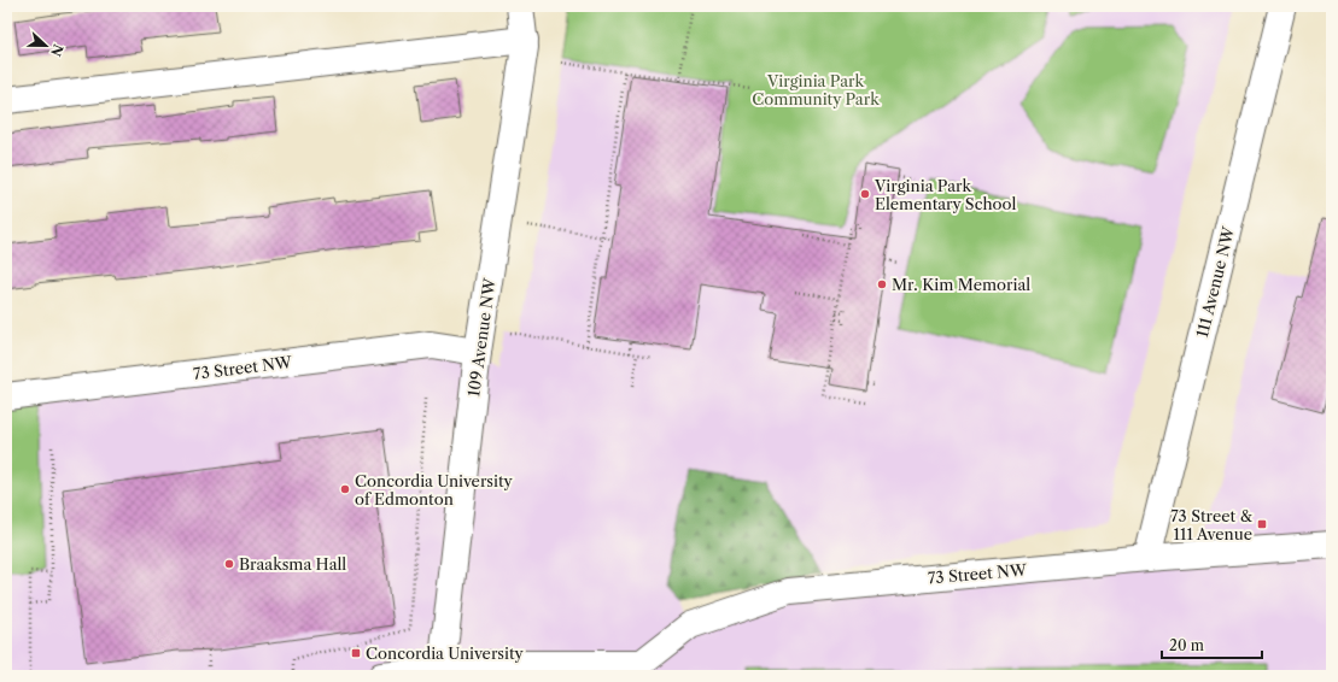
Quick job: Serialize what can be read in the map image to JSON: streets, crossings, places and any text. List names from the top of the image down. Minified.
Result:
{"streets":{"street":["111 Avenue NW","109 Avenue NW","73 Street NW"]},"crossings":[["111 Avenue NW","73 Street NW"],["109 Avenue NW","73 Street NW"]],"parks":["Virginia Park Community Park"],"places":{"other":["Virginia Park Elementary School","Mr. Kim Memorial","Concordia University of Edmonton","Braaksma Hall"],"transit":["73 Street & 111 Avenue","Concordia University"]},"scale_bar":"20 m","north":"right"}
